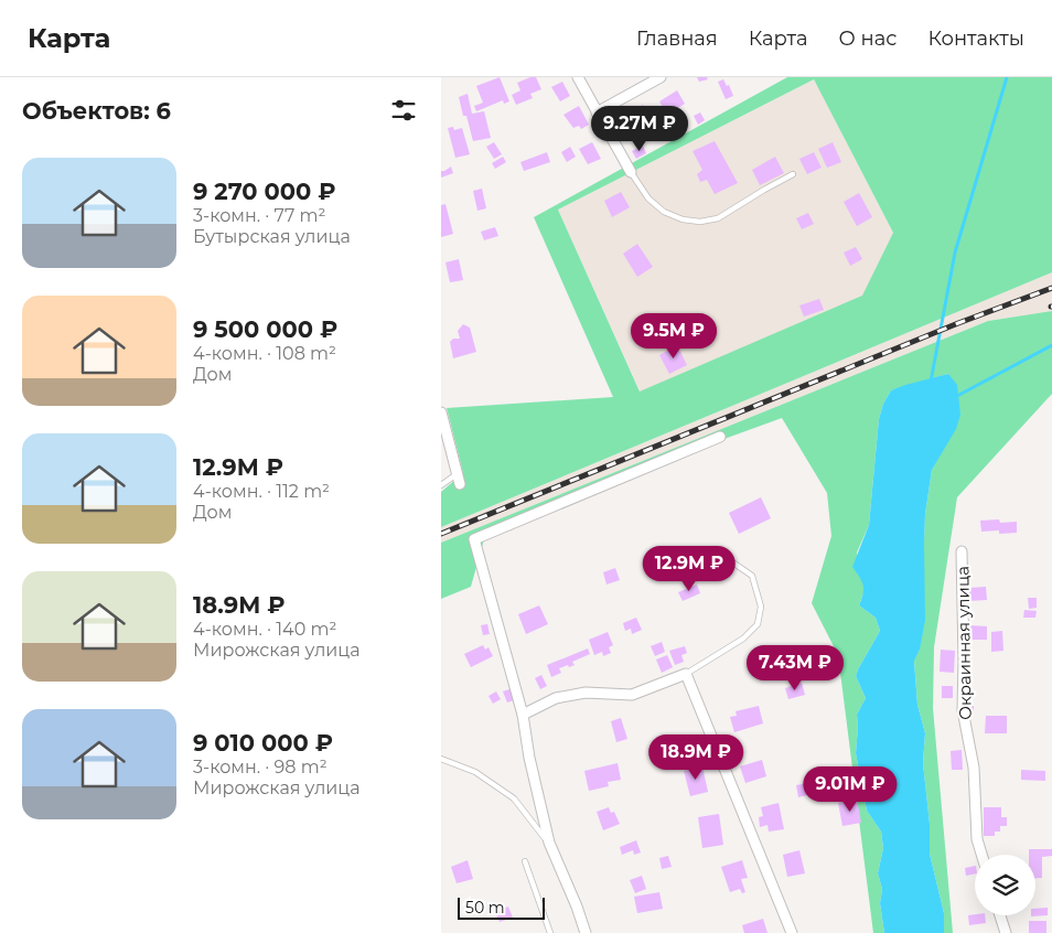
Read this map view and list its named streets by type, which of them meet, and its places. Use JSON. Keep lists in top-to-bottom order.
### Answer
{
  "streets": {
    "street": ["Окраинная улица"]
  },
  "scale_bar": "50 m",
  "page": {
    "header": "Карта",
    "nav": [
      "Главная",
      "Карта",
      "О нас",
      "Контакты"
    ],
    "heading": "Объектов: 6",
    "price": [
      "9.27M ₽",
      "9.5M ₽",
      "12.9M ₽",
      "7.43M ₽",
      "18.9M ₽",
      "9.01M ₽"
    ],
    "list": [
      {
        "name": "9 270 000 ₽",
        "note": "3-комн. · 77 m² · Бутырская улица"
      },
      {
        "name": "9 500 000 ₽",
        "note": "4-комн. · 108 m² · Дом"
      },
      {
        "name": "12.9M ₽",
        "note": "4-комн. · 112 m² · Дом"
      },
      {
        "name": "18.9M ₽",
        "note": "4-комн. · 140 m² · Мирожская улица"
      },
      {
        "name": "9 010 000 ₽",
        "note": "3-комн. · 98 m² · Мирожская улица"
      }
    ],
    "scale": "50 m"
  }
}
